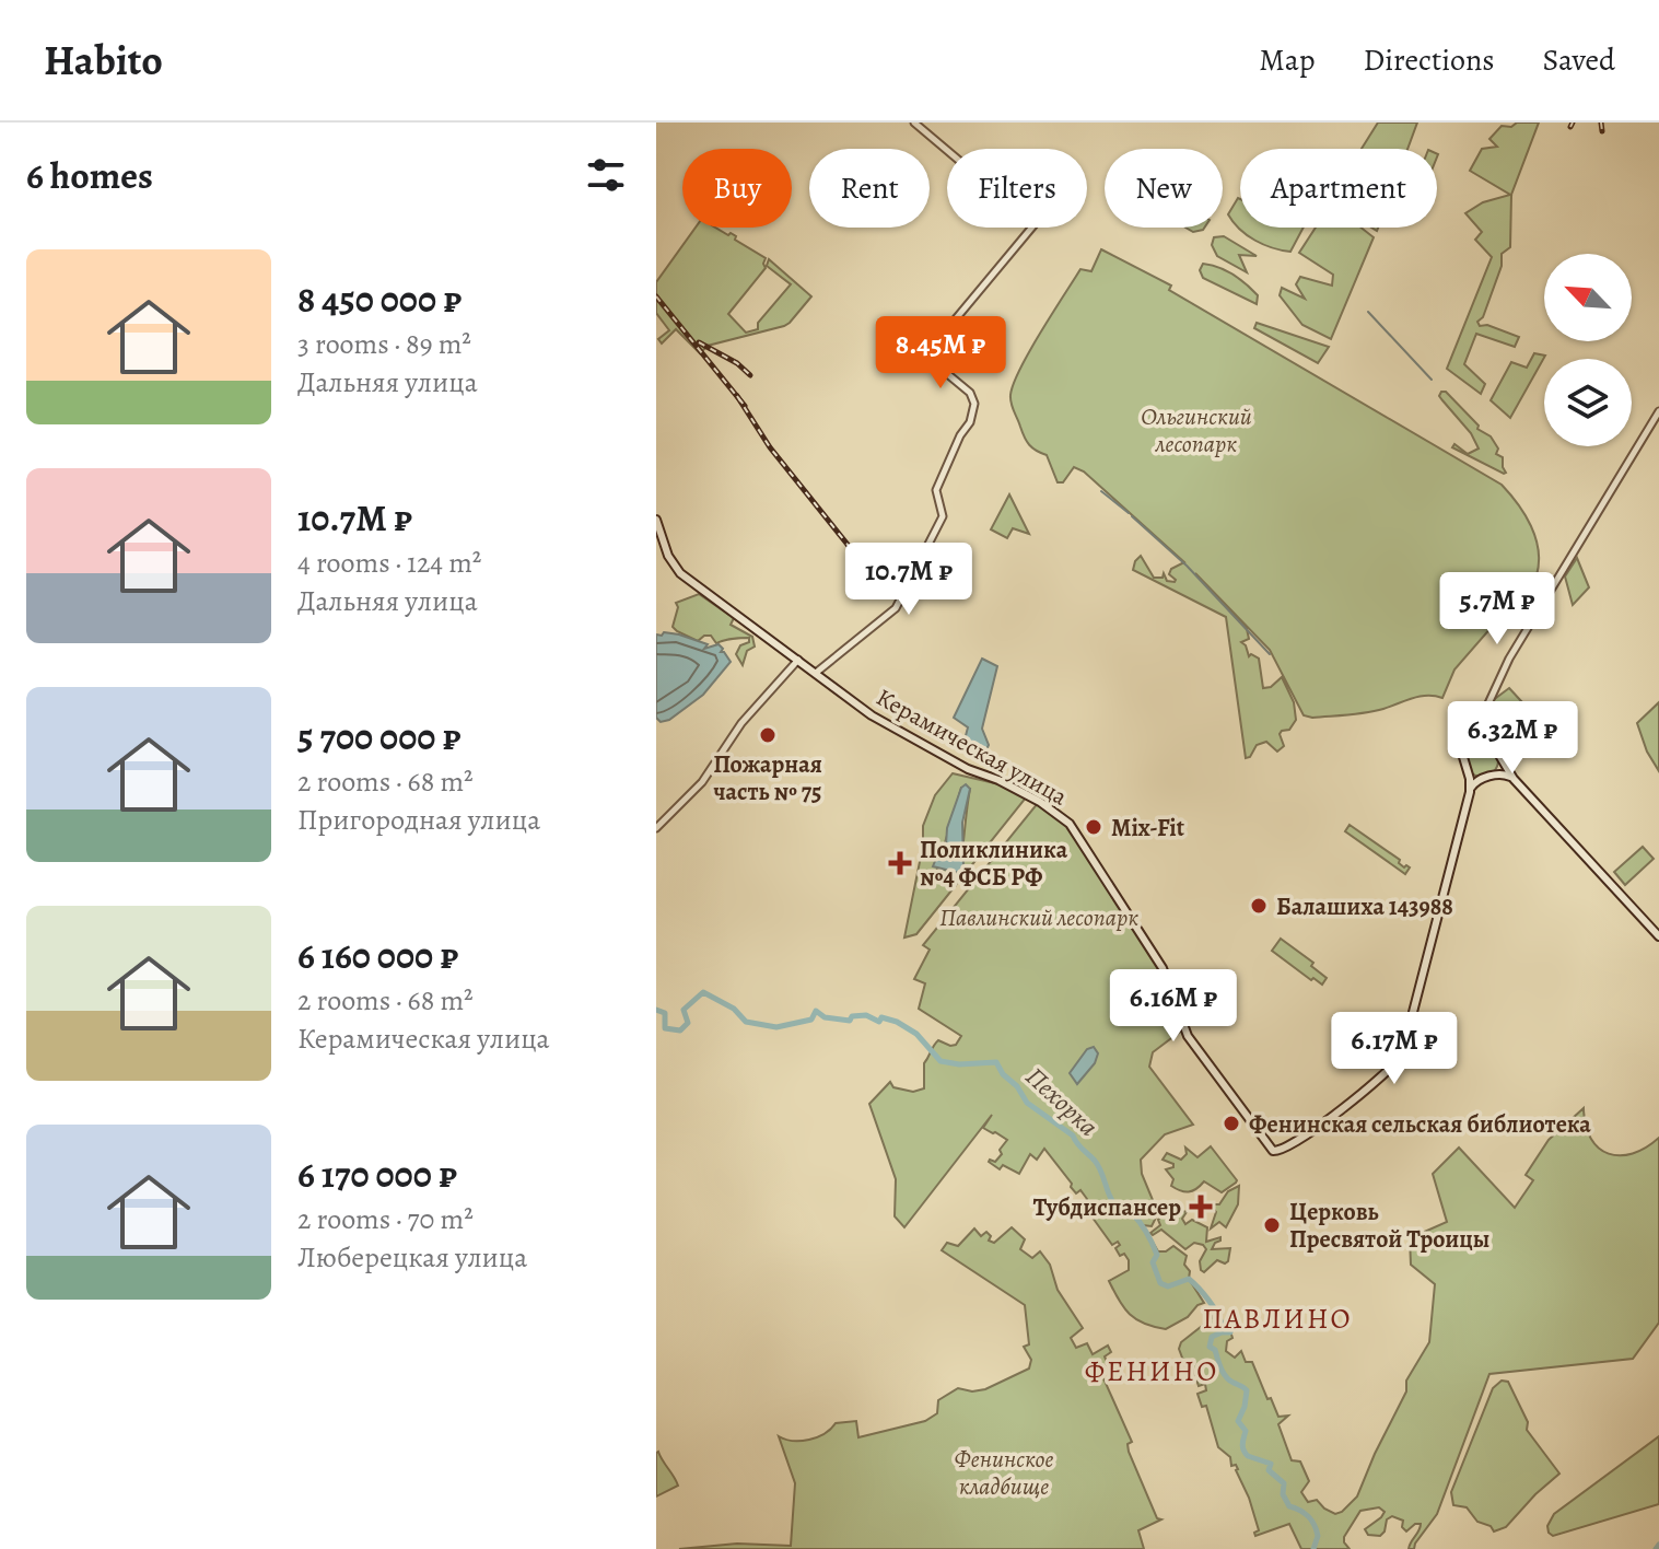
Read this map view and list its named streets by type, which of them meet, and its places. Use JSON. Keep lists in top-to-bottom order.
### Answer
{
  "streets": {
    "main road": ["Керамическая улица"]
  },
  "districts": ["ПАВЛИНО", "ФЕНИНО"],
  "water": ["Пехорка"],
  "parks": ["Ольгинский лесопарк", "Павлинский лесопарк", "Фенинское кладбище"],
  "places": {
    "other": [
      "Пожарная часть № 75",
      "Mix-Fit",
      "Балашиха 143988",
      "Фенинская сельская библиотека",
      "Церковь Пресвятой Троицы"
    ],
    "health": ["Поликлиника №4 ФСБ РФ", "Тубдиспансер"]
  },
  "north": "top left",
  "page": {
    "header": "Habito",
    "nav": ["Map", "Directions", "Saved"],
    "heading": "6 homes",
    "chip": [
      "Buy",
      "Rent",
      "Filters",
      "New",
      "Apartment"
    ],
    "list": [
      {
        "name": "8 450 000 ₽",
        "note": "3 rooms · 89 m² · Дальняя улица"
      },
      {
        "name": "10.7M ₽",
        "note": "4 rooms · 124 m² · Дальняя улица"
      },
      {
        "name": "5 700 000 ₽",
        "note": "2 rooms · 68 m² · Пригородная улица"
      },
      {
        "name": "6 160 000 ₽",
        "note": "2 rooms · 68 m² · Керамическая улица"
      },
      {
        "name": "6 170 000 ₽",
        "note": "2 rooms · 70 m² · Люберецкая улица"
      }
    ],
    "price": [
      "8.45M ₽",
      "10.7M ₽",
      "5.7M ₽",
      "6.32M ₽",
      "6.16M ₽",
      "6.17M ₽"
    ]
  }
}
